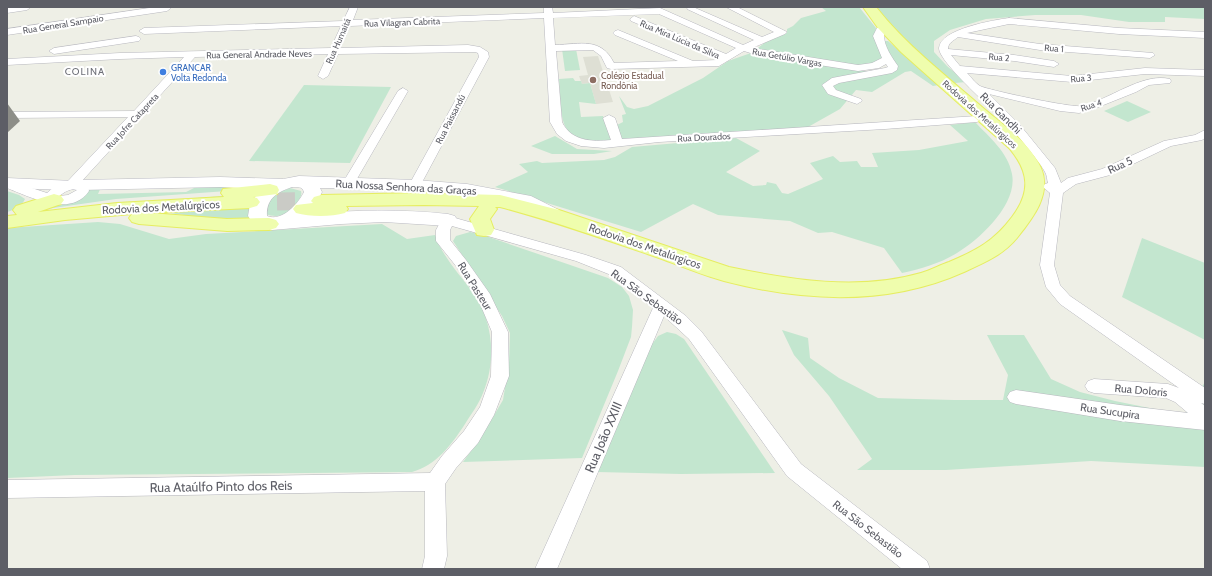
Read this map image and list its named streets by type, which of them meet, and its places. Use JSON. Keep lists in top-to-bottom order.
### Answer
{
  "streets": {
    "main road": ["Rodovia dos Metalúrgicos"],
    "street": [
      "Rua Vilagran Cabrita",
      "Rua General Sampaio",
      "Rua Mira Lúcia da Silva",
      "Rua Humaitá",
      "Rua 1",
      "Rua General Andrade Neves",
      "Rua Getúlio Vargas",
      "Rua 2",
      "Rua 3",
      "Rua 4",
      "Rua Gandhi",
      "Rua Paissandú",
      "Rua Jofre Catapreta",
      "Rua Dourados",
      "Rua 5",
      "Rua Nossa Senhora das Graças",
      "Rua Pasteur",
      "Rua São Sebastião",
      "Rua Doloris",
      "Rua Sucupira",
      "Rua João XXIII",
      "Rua Ataúlfo Pinto dos Reis"
    ]
  },
  "crossings": [
    ["Rua Vilagran Cabrita", "Rua General Sampaio"],
    ["Rua Vilagran Cabrita", "Rua Mira Lúcia da Silva"],
    ["Rua Vilagran Cabrita", "Rua Humaitá"],
    ["Rua Vilagran Cabrita", "Rua Getúlio Vargas"],
    ["Rua Vilagran Cabrita", "Rua Dourados"],
    ["Rua Mira Lúcia da Silva", "Rua Getúlio Vargas"],
    ["Rua Humaitá", "Rua General Andrade Neves"],
    ["Rua General Andrade Neves", "Rua Paissandú"],
    ["Rua General Andrade Neves", "Rua Jofre Catapreta"],
    ["Rua 2", "Rua Gandhi"],
    ["Rua 3", "Rua Gandhi"],
    ["Rua 4", "Rua Gandhi"],
    ["Rua Gandhi", "Rua 5"],
    ["Rodovia dos Metalúrgicos", "Rua Jofre Catapreta"],
    ["Rodovia dos Metalúrgicos", "Rua Dourados"],
    ["Rodovia dos Metalúrgicos", "Rua Nossa Senhora das Graças"],
    ["Rodovia dos Metalúrgicos", "Rua São Sebastião"],
    ["Rua Paissandú", "Rua Nossa Senhora das Graças"],
    ["Rua Pasteur", "Rua São Sebastião"],
    ["Rua Pasteur", "Rua Ataúlfo Pinto dos Reis"],
    ["Rua São Sebastião", "Rua João XXIII"]
  ],
  "districts": ["COLINA"],
  "places": ["GRANCAR Volta Redonda", "Colégio Estadual Rondônia"]
}
